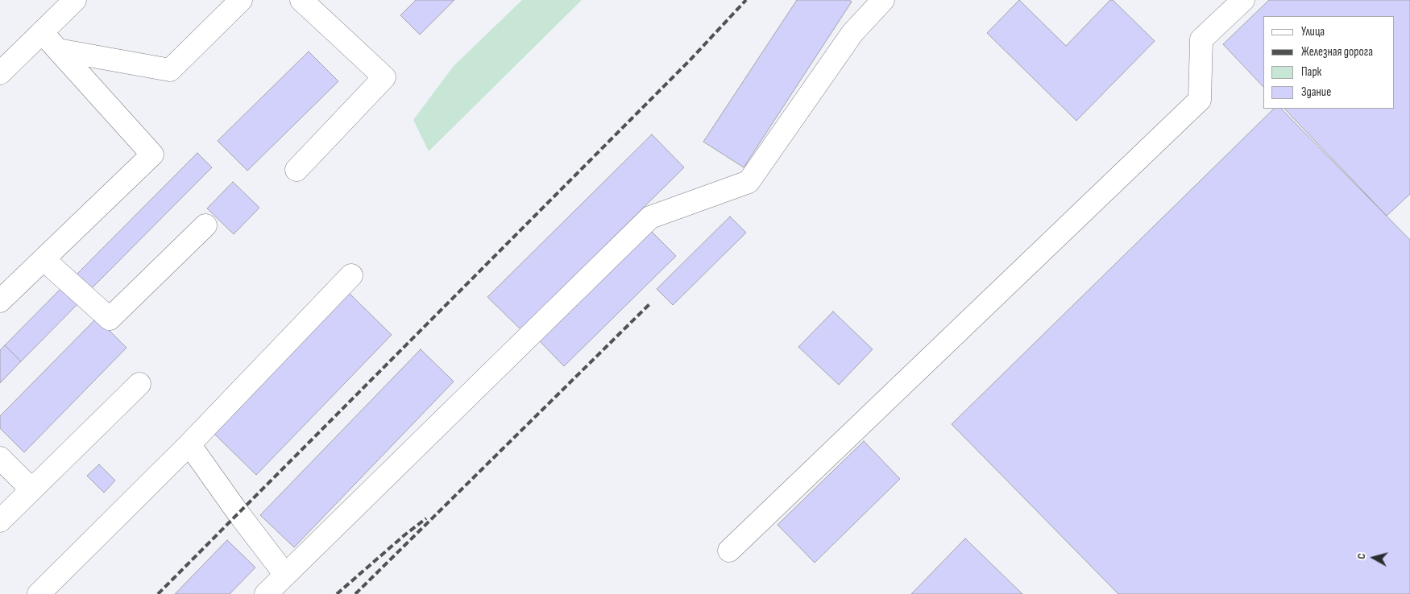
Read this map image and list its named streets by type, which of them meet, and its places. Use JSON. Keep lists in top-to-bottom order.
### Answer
{
  "legend": [
    "Улица",
    "Железная дорога",
    "Парк",
    "Здание"
  ],
  "north": "left"
}
